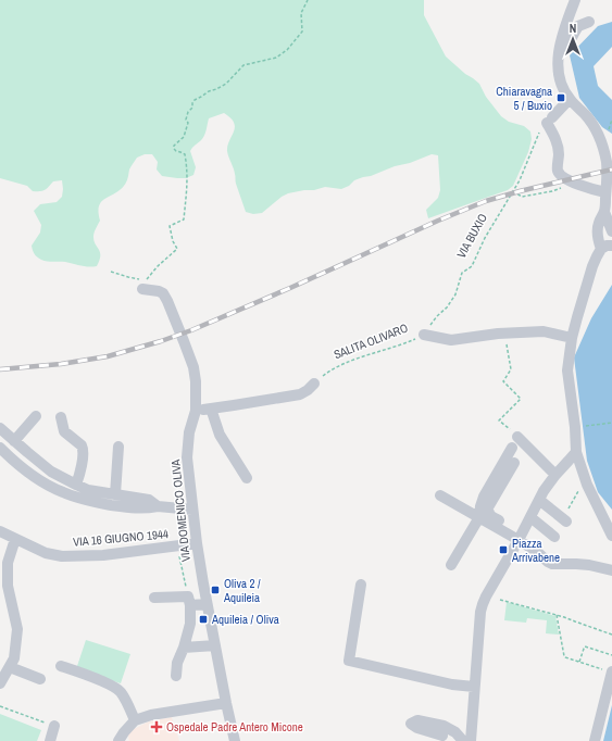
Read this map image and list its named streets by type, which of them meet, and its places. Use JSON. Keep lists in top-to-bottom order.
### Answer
{
  "streets": {
    "street": ["SALITA OLIVARO", "VIA DOMENICO OLIVA", "VIA 16 GIUGNO 1944"],
    "path": ["VIA BUXIO"]
  },
  "crossings": [
    ["VIA BUXIO", "SALITA OLIVARO"],
    ["VIA DOMENICO OLIVA", "VIA 16 GIUGNO 1944"]
  ],
  "places": {
    "transit": [
      "Chiaravagna 5 / Buxio",
      "Piazza Arrivabene",
      "Oliva 2 / Aquileia",
      "Aquileia / Oliva"
    ],
    "health": ["Ospedale Padre Antero Micone"]
  },
  "north": "top"
}
